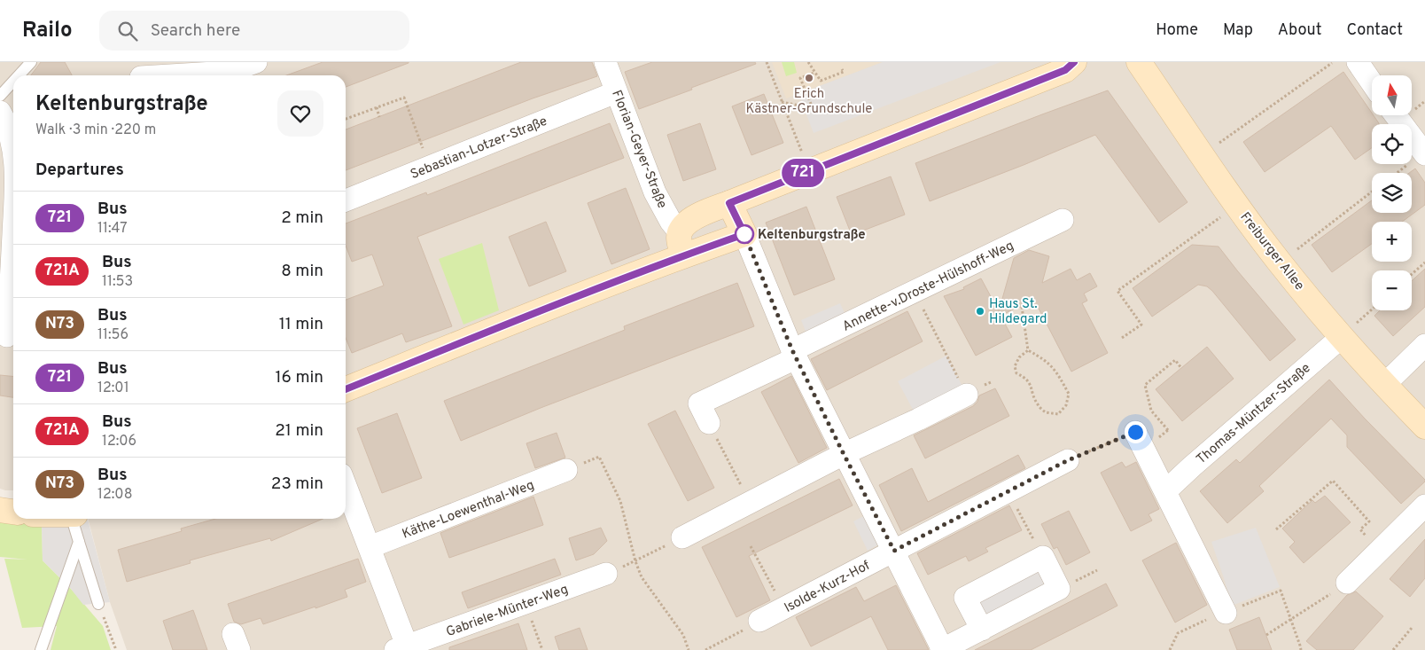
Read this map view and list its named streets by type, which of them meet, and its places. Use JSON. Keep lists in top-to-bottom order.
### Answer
{
  "streets": {
    "street": [
      "Sebastian-Lotzer-Straße",
      "Florian-Geyer-Straße",
      "Freiburger Allee",
      "Annette-v.Droste-Hülshoff-Weg",
      "Thomas-Müntzer-Straße",
      "Käthe-Loewenthal-Weg",
      "Isolde-Kurz-Hof",
      "Gabriele-Münter-Weg"
    ]
  },
  "crossings": [
    ["Sebastian-Lotzer-Straße", "Florian-Geyer-Straße"],
    ["Freiburger Allee", "Thomas-Müntzer-Straße"]
  ],
  "places": ["Erich Kästner-Grundschule", "Keltenburgstraße", "Haus St. Hildegard"],
  "lines": ["bus line 721"],
  "north": "top",
  "page": {
    "header": "Railo",
    "search": "Search here",
    "nav": [
      "Home",
      "Map",
      "About",
      "Contact"
    ],
    "on_map": "721",
    "map_buttons": ["+", "−"],
    "heading": [
      ["Keltenburgstraße", "Walk · 3 min · 220 m"],
      "Departures"
    ],
    "list": [
      {
        "mark": "721",
        "name": "Bus",
        "note": "11:47",
        "value": "2 min"
      },
      {
        "mark": "721A",
        "name": "Bus",
        "note": "11:53",
        "value": "8 min"
      },
      {
        "mark": "N73",
        "name": "Bus",
        "note": "11:56",
        "value": "11 min"
      },
      {
        "mark": "721",
        "name": "Bus",
        "note": "12:01",
        "value": "16 min"
      },
      {
        "mark": "721A",
        "name": "Bus",
        "note": "12:06",
        "value": "21 min"
      },
      {
        "mark": "N73",
        "name": "Bus",
        "note": "12:08",
        "value": "23 min"
      }
    ]
  }
}
